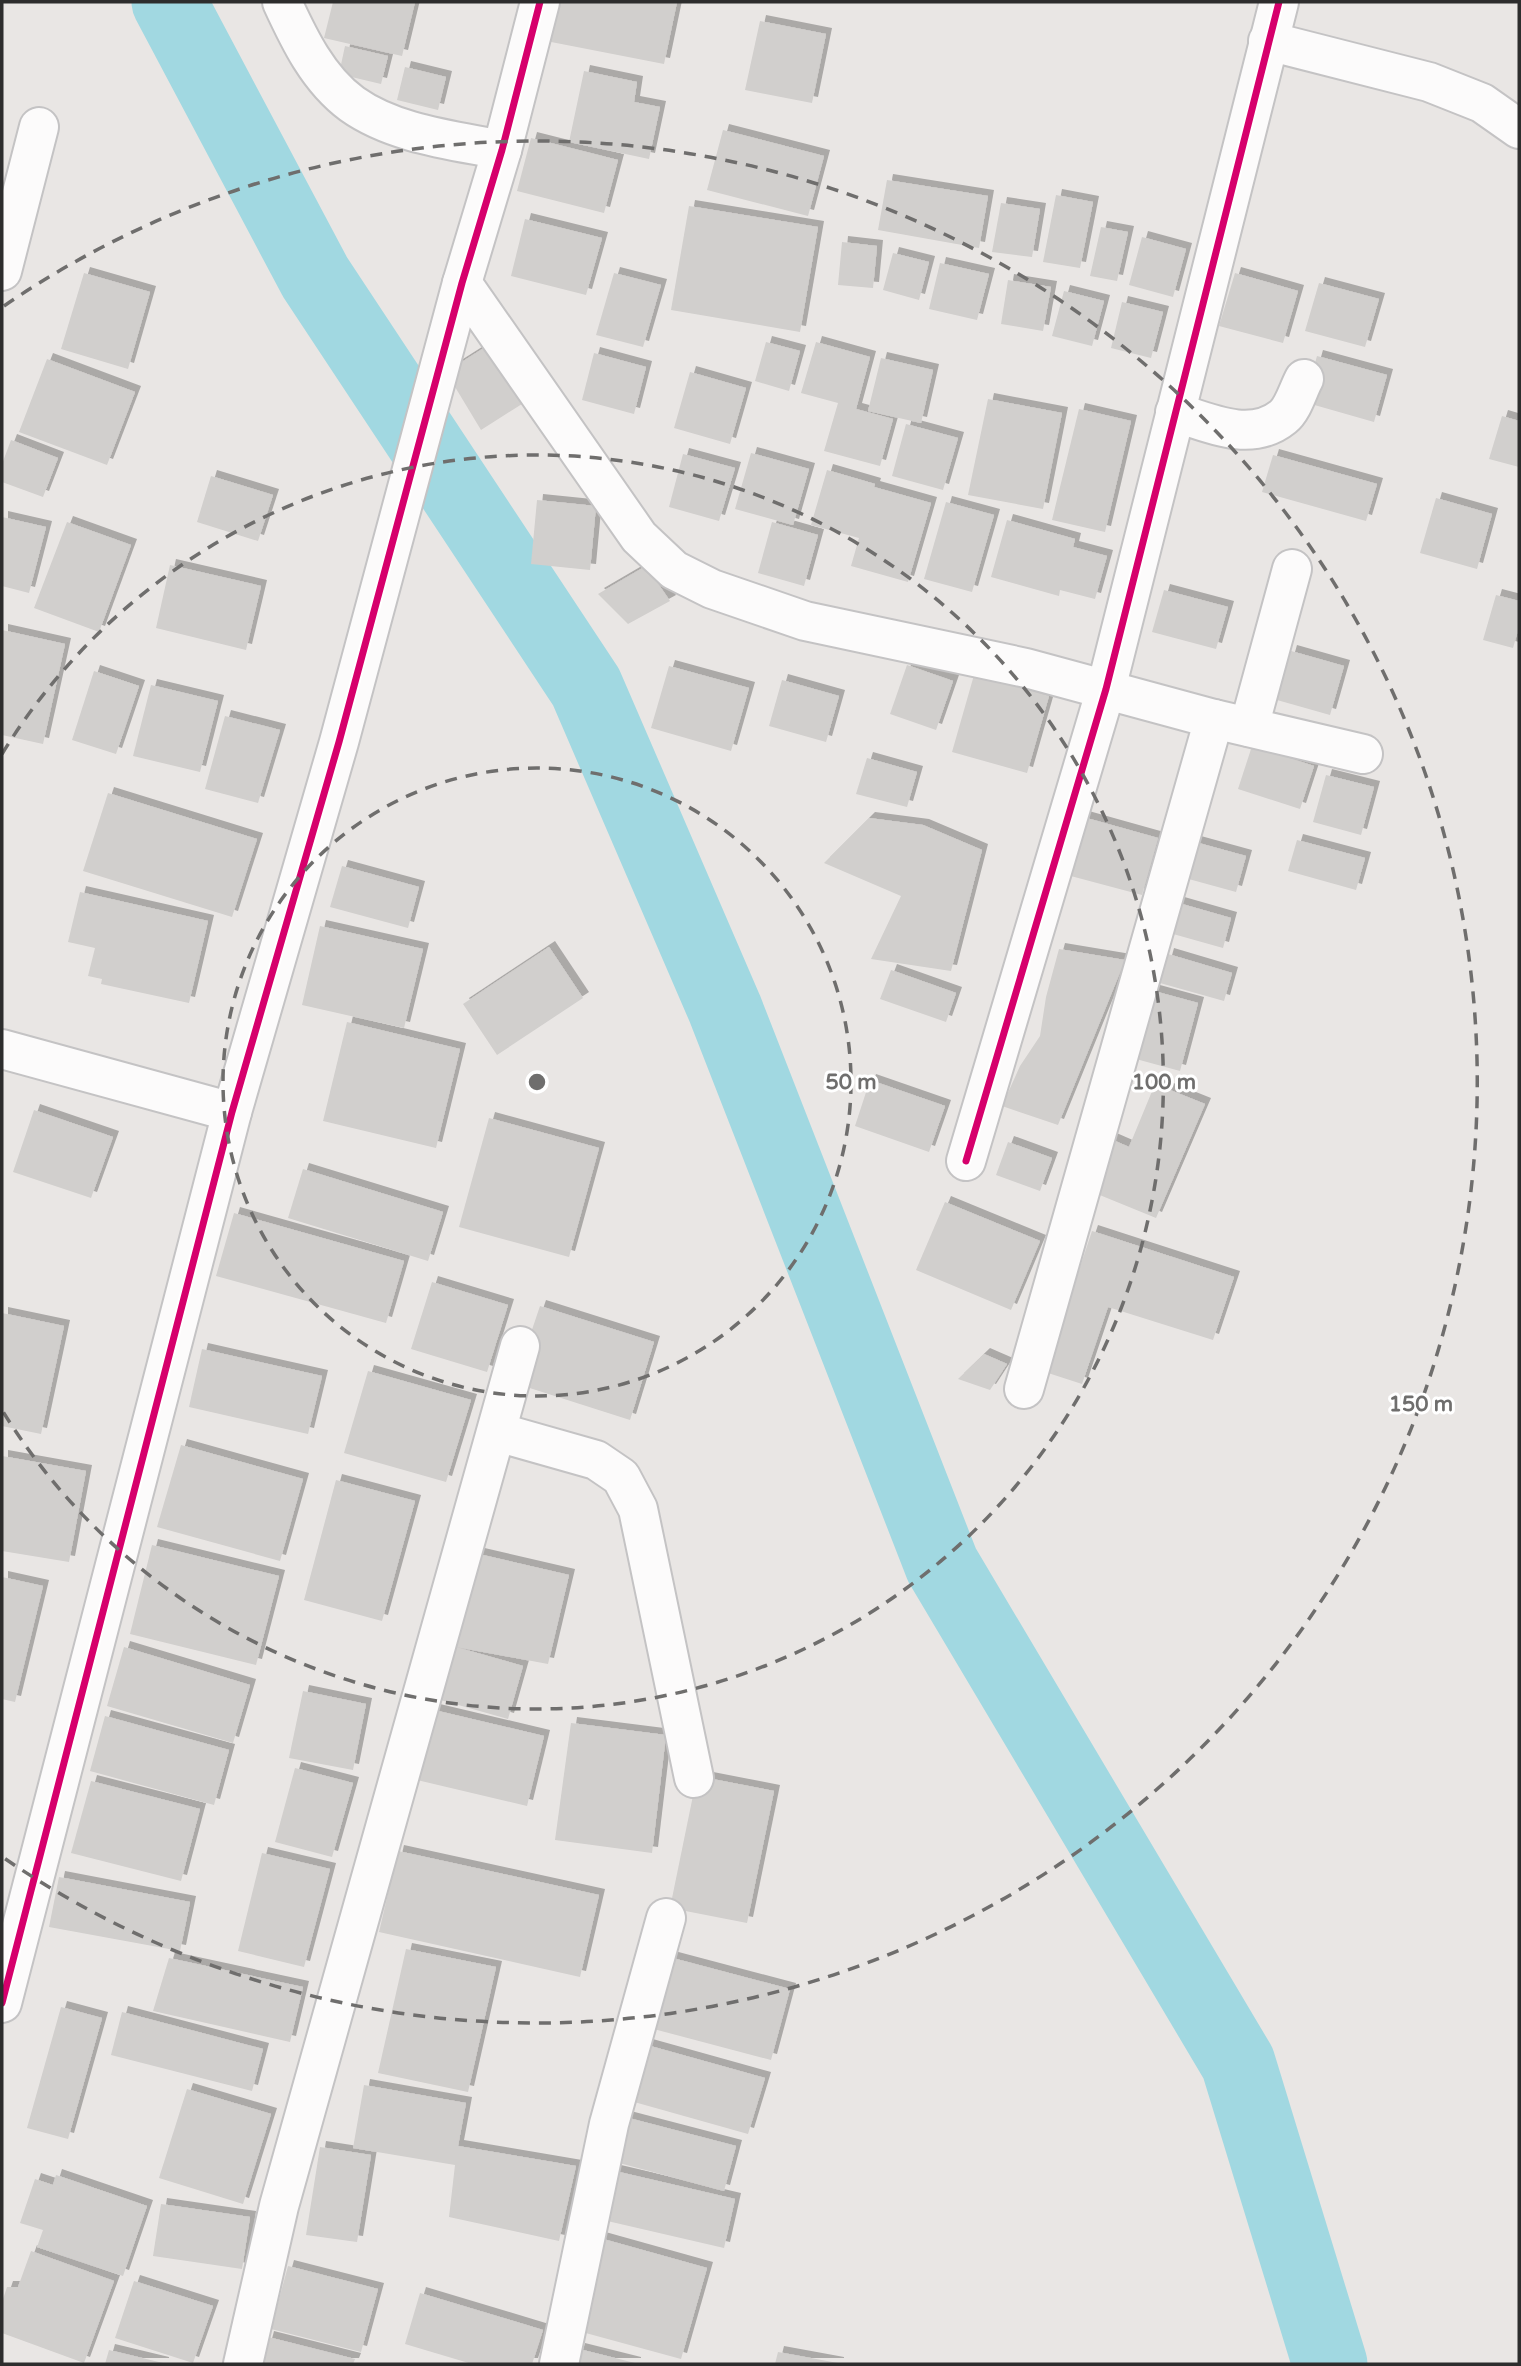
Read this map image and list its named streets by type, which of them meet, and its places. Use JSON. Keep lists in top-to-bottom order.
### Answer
{
  "rings": ["50 m", "100 m", "150 m"]
}
